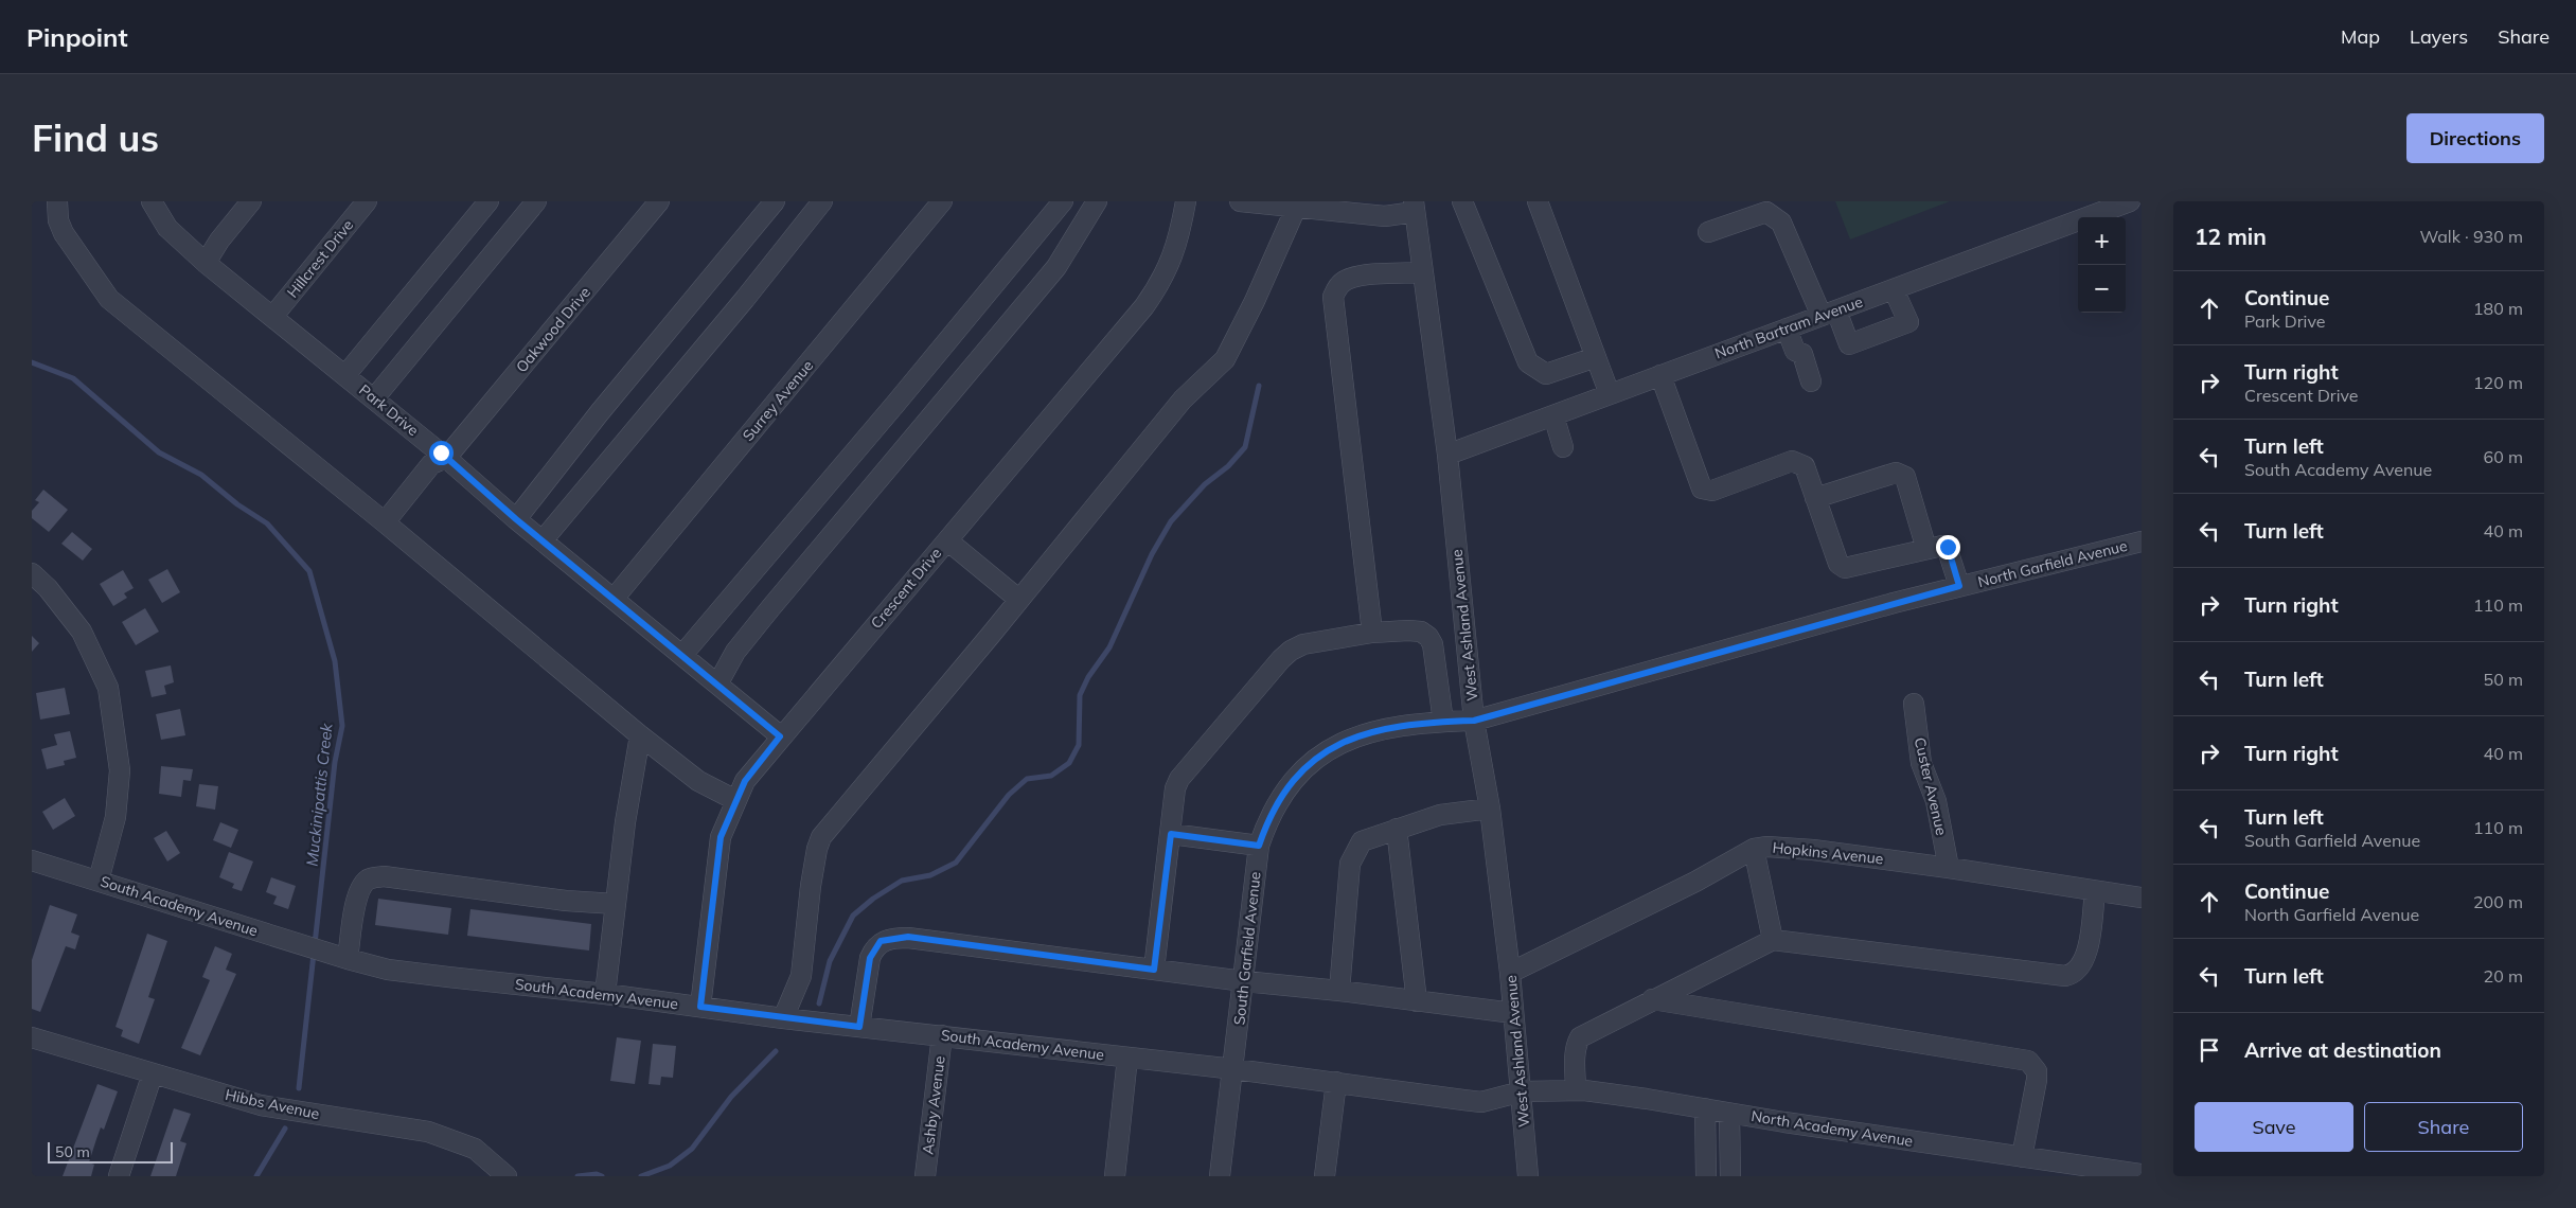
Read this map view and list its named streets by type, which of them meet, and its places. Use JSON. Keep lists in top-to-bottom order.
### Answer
{
  "streets": {
    "street": [
      "Hillcrest Drive",
      "North Bartram Avenue",
      "Oakwood Drive",
      "Surrey Avenue",
      "Park Drive",
      "North Garfield Avenue",
      "Crescent Drive",
      "West Ashland Avenue",
      "Custer Avenue",
      "Hopkins Avenue",
      "South Academy Avenue",
      "South Garfield Avenue",
      "Hibbs Avenue",
      "Ashby Avenue",
      "North Academy Avenue"
    ]
  },
  "crossings": [
    ["Hillcrest Drive", "Park Drive"],
    ["North Bartram Avenue", "West Ashland Avenue"],
    ["Oakwood Drive", "Park Drive"],
    ["Surrey Avenue", "Park Drive"],
    ["Park Drive", "Crescent Drive"],
    ["North Garfield Avenue", "West Ashland Avenue"],
    ["North Garfield Avenue", "South Garfield Avenue"],
    ["Crescent Drive", "South Academy Avenue"],
    ["West Ashland Avenue", "Hopkins Avenue"],
    ["West Ashland Avenue", "South Academy Avenue"],
    ["West Ashland Avenue", "South Garfield Avenue"],
    ["West Ashland Avenue", "North Academy Avenue"],
    ["Custer Avenue", "Hopkins Avenue"],
    ["South Academy Avenue", "South Garfield Avenue"],
    ["South Academy Avenue", "Ashby Avenue"],
    ["South Academy Avenue", "North Academy Avenue"]
  ],
  "water": ["Muckinipattis Creek"],
  "scale_bar": "50 m",
  "page": {
    "header": "Pinpoint",
    "nav": ["Map", "Layers", "Share"],
    "buttons": [
      "Directions",
      ["Save", "Share"]
    ],
    "title": "Find us",
    "heading": ["12 min", "Walk · 930 m"],
    "map_buttons": ["+", "−"],
    "list": [
      ["Continue", "Park Drive", "180 m"],
      ["Turn right", "Crescent Drive", "120 m"],
      ["Turn left", "South Academy Avenue", "60 m"],
      ["Turn left", "40 m"],
      ["Turn right", "110 m"],
      ["Turn left", "50 m"],
      ["Turn right", "40 m"],
      ["Turn left", "South Garfield Avenue", "110 m"],
      ["Continue", "North Garfield Avenue", "200 m"],
      ["Turn left", "20 m"],
      "Arrive at destination"
    ],
    "scale": "50 m"
  }
}
